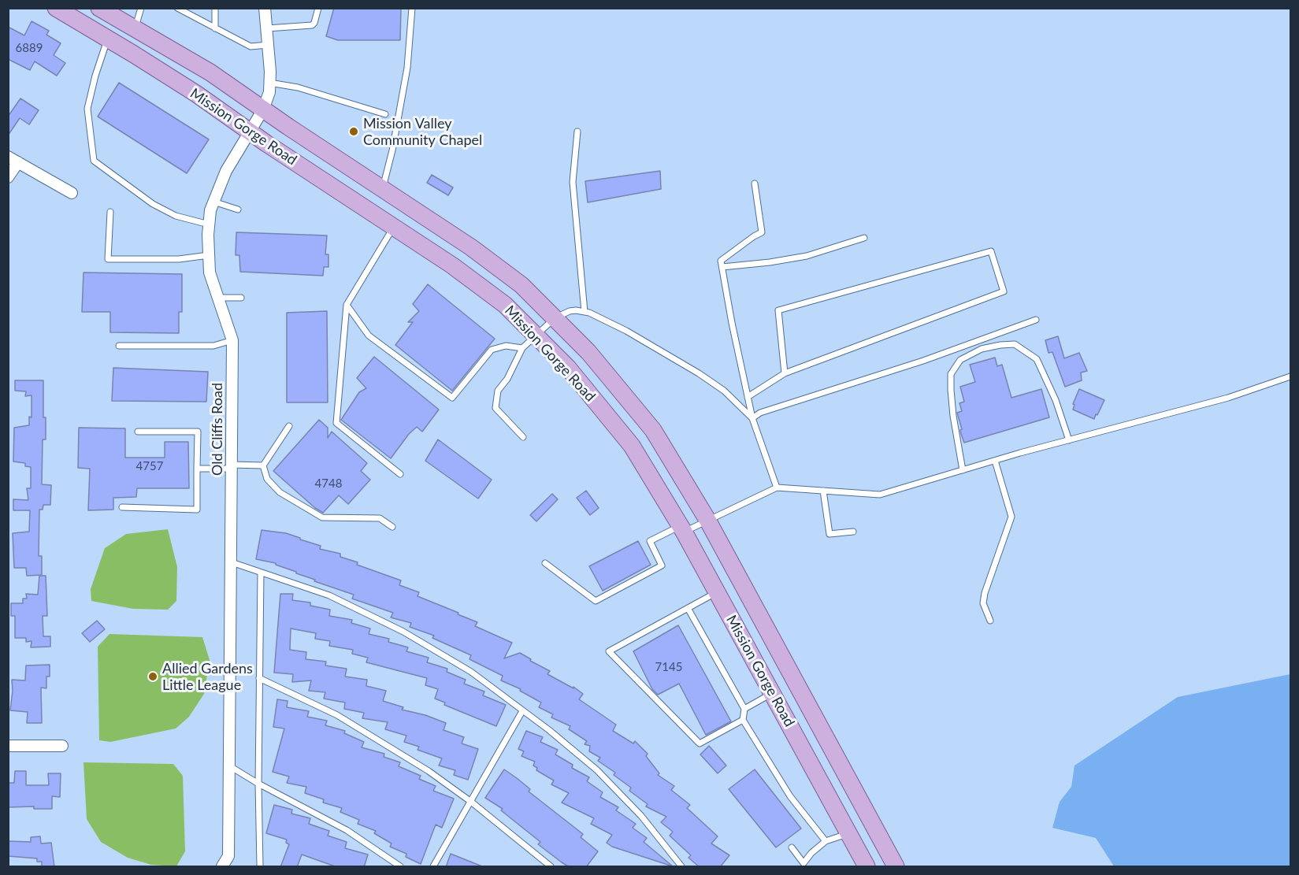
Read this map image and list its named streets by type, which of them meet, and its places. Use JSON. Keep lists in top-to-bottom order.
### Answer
{
  "streets": {
    "main road": ["Mission Gorge Road"],
    "street": ["Old Cliffs Road"]
  },
  "crossings": [
    ["Mission Gorge Road", "Old Cliffs Road"]
  ],
  "places": ["Mission Valley Community Chapel", "Allied Gardens Little League"],
  "house_numbers": [
    "6889",
    "4757",
    "4748",
    "7145"
  ]
}
